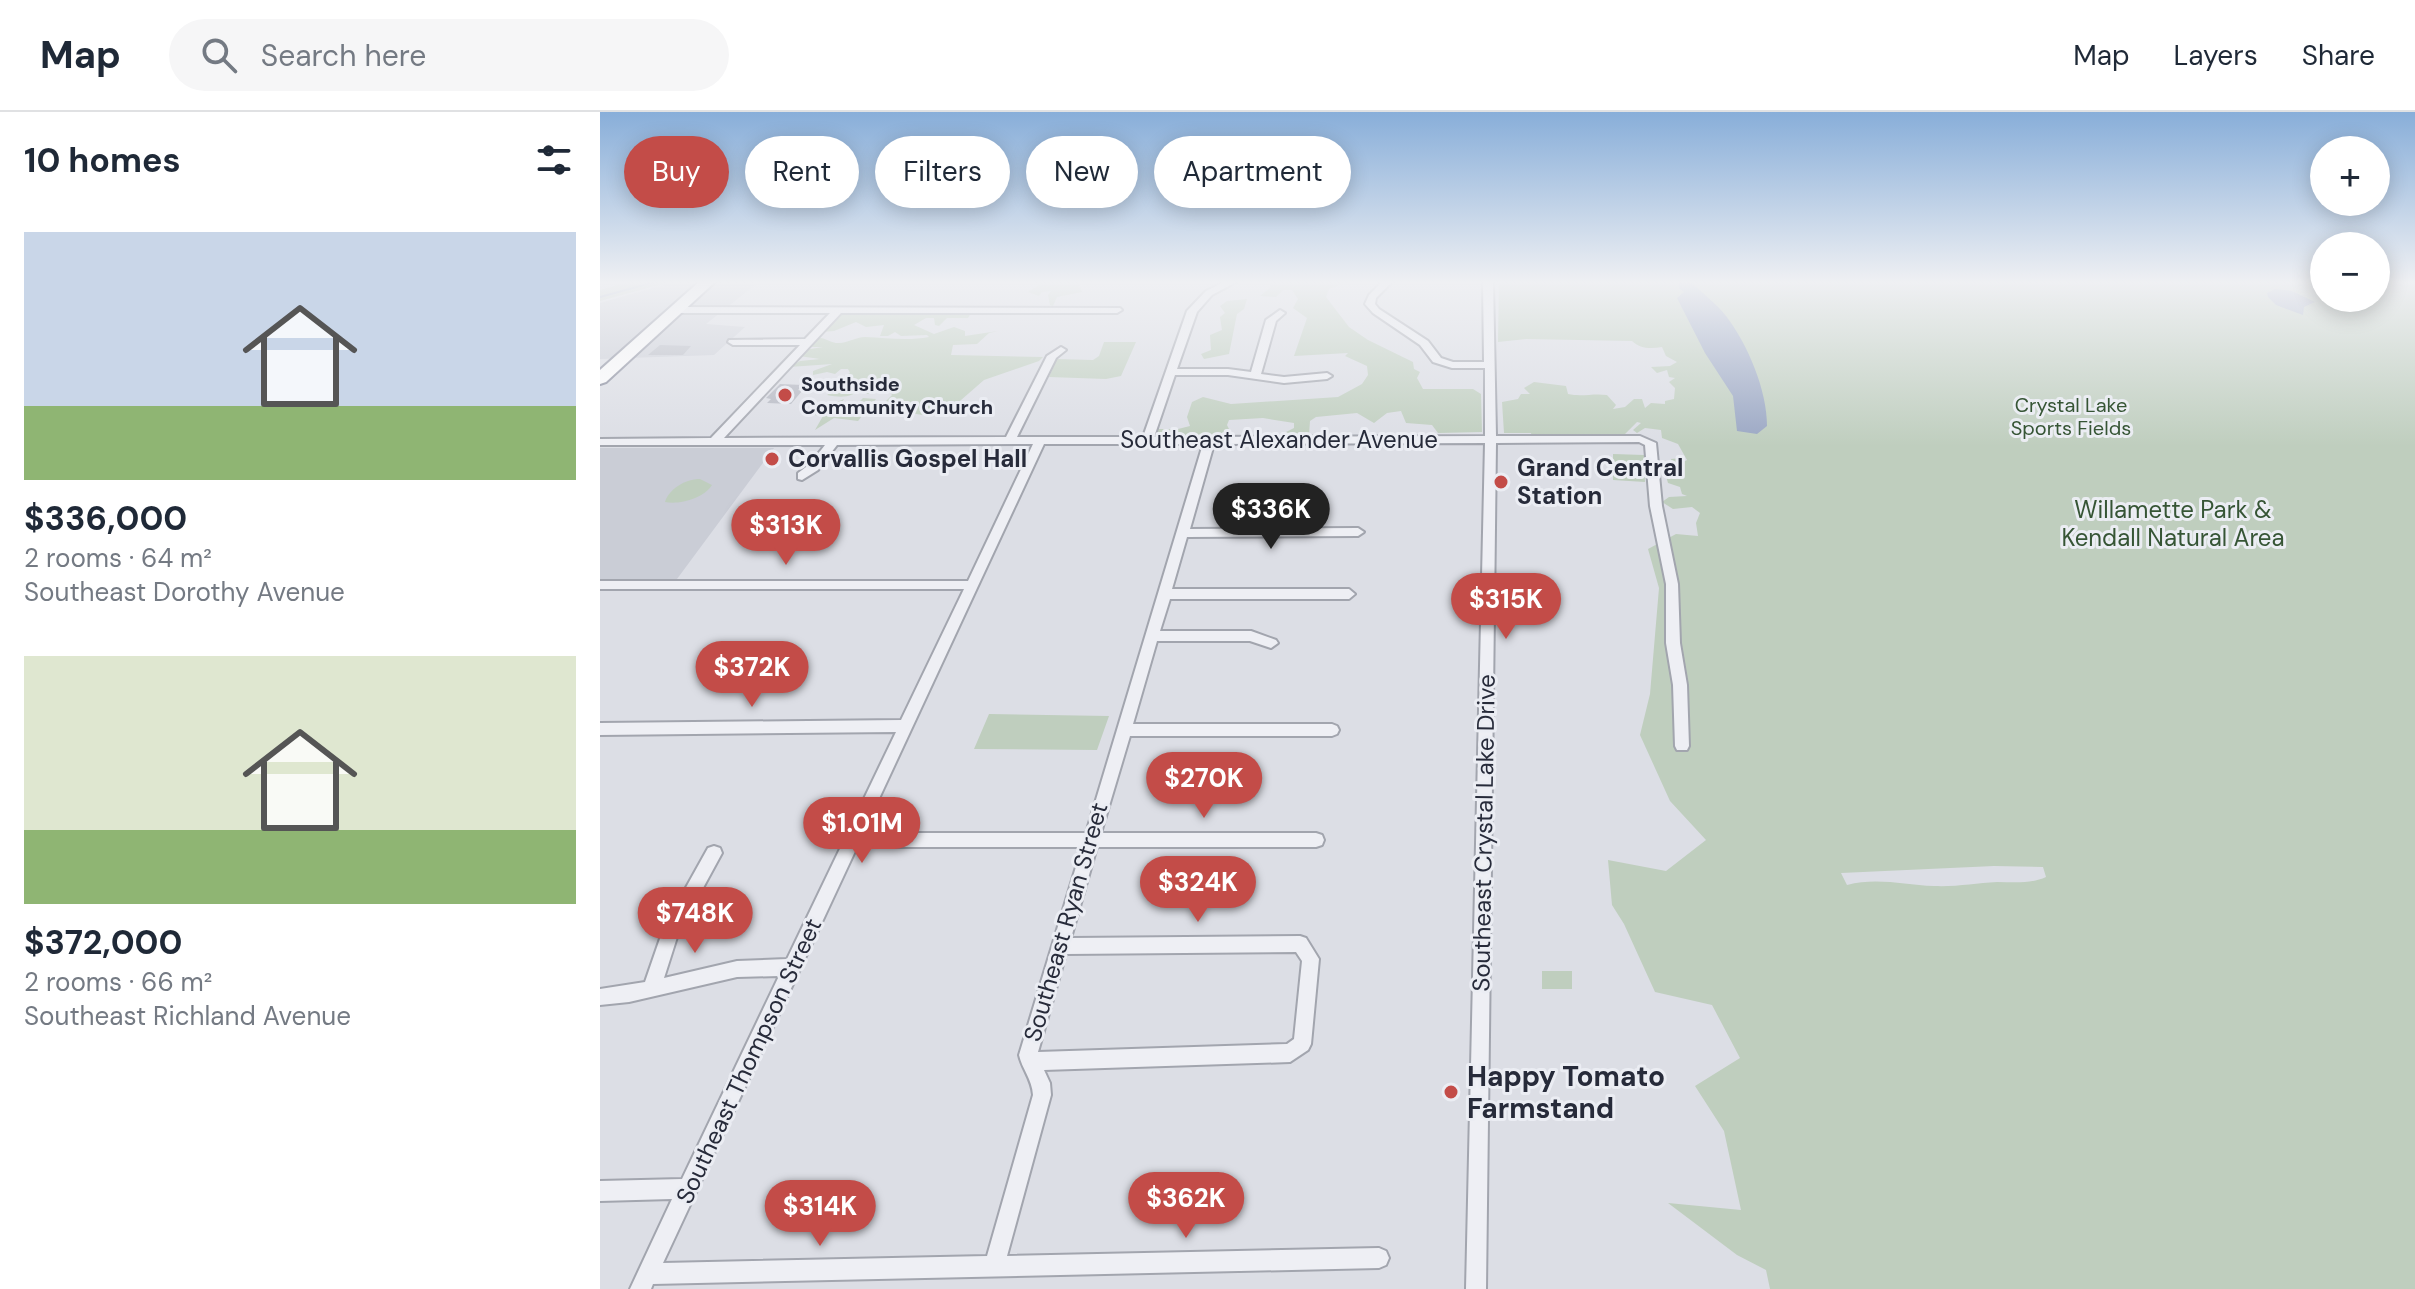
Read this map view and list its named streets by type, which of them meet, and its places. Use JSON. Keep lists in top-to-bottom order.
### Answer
{
  "streets": {
    "street": [
      "Southeast Alexander Avenue",
      "Southeast Crystal Lake Drive",
      "Southeast Ryan Street",
      "Southeast Thompson Street"
    ]
  },
  "crossings": [
    ["Southeast Alexander Avenue", "Southeast Crystal Lake Drive"],
    ["Southeast Alexander Avenue", "Southeast Ryan Street"],
    ["Southeast Alexander Avenue", "Southeast Thompson Street"]
  ],
  "parks": ["Crystal Lake Sports Fields", "Willamette Park & Kendall Natural Area"],
  "places": [
    "Southside Community Church",
    "Corvallis Gospel Hall",
    "Grand Central Station",
    "Happy Tomato Farmstand"
  ],
  "page": {
    "header": "Map",
    "search": "Search here",
    "nav": ["Map", "Layers", "Share"],
    "heading": "10 homes",
    "map_buttons": ["+", "−"],
    "chip": [
      "Buy",
      "Rent",
      "Filters",
      "New",
      "Apartment"
    ],
    "list": [
      {
        "name": "$336,000",
        "note": "2 rooms · 64 m² · Southeast Dorothy Avenue"
      },
      {
        "name": "$372,000",
        "note": "2 rooms · 66 m² · Southeast Richland Avenue"
      }
    ],
    "price": [
      "$336K",
      "$313K",
      "$315K",
      "$372K",
      "$270K",
      "$1.01M",
      "$324K",
      "$748K",
      "$362K",
      "$314K"
    ]
  }
}
